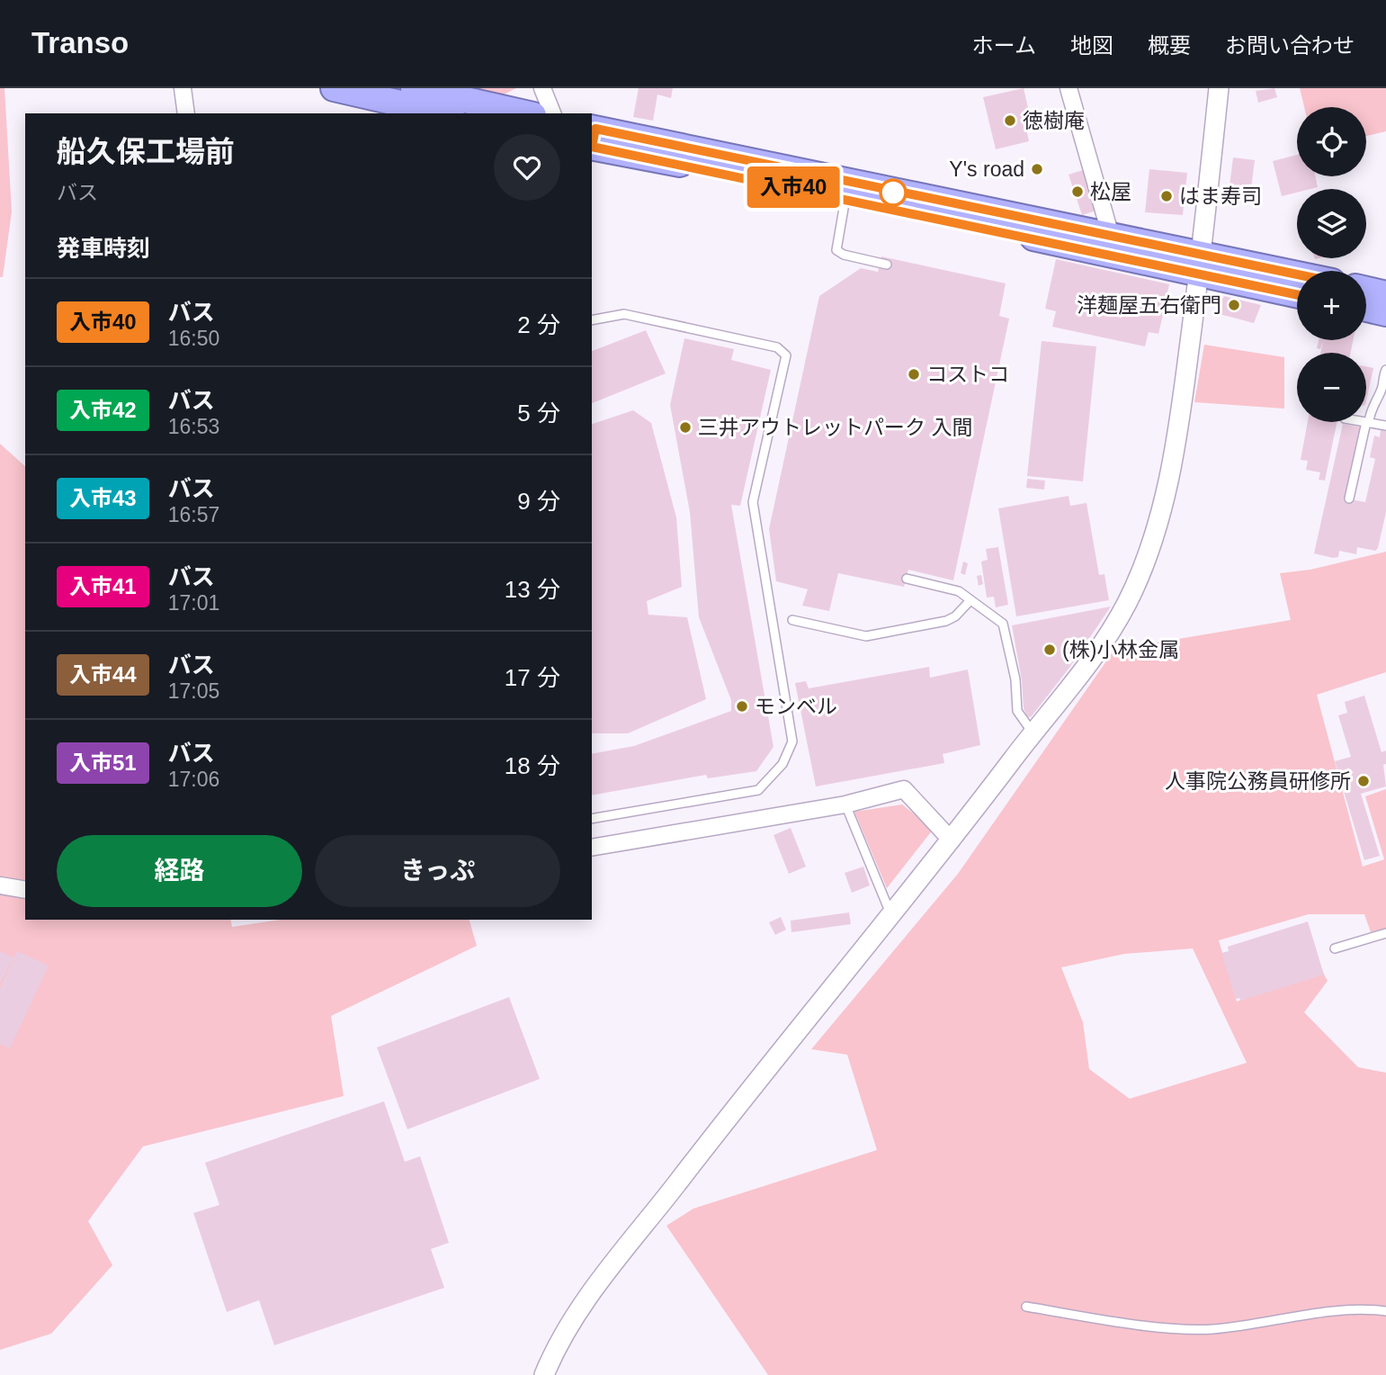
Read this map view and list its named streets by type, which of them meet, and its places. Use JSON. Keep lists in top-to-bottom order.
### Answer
{
  "places": [
    "徳樹庵",
    "Y's road",
    "松屋",
    "はま寿司",
    "洋麺屋五右衛門",
    "コストコ",
    "三井アウトレットパーク 入間",
    "(株)小林金属",
    "モンベル",
    "人事院公務員研修所"
  ],
  "lines": ["bus line 入市40"],
  "page": {
    "header": "Transo",
    "nav": [
      "ホーム",
      "地図",
      "概要",
      "お問い合わせ"
    ],
    "on_map": "入市40",
    "map_buttons": ["+", "−"],
    "heading": [
      ["船久保工場前", "バス"],
      "発車時刻"
    ],
    "list": [
      {
        "mark": "入市40",
        "name": "バス",
        "note": "16:50",
        "value": "2 分"
      },
      {
        "mark": "入市42",
        "name": "バス",
        "note": "16:53",
        "value": "5 分"
      },
      {
        "mark": "入市43",
        "name": "バス",
        "note": "16:57",
        "value": "9 分"
      },
      {
        "mark": "入市41",
        "name": "バス",
        "note": "17:01",
        "value": "13 分"
      },
      {
        "mark": "入市44",
        "name": "バス",
        "note": "17:05",
        "value": "17 分"
      },
      {
        "mark": "入市51",
        "name": "バス",
        "note": "17:06",
        "value": "18 分"
      }
    ],
    "buttons": ["経路", "きっぷ"]
  }
}
